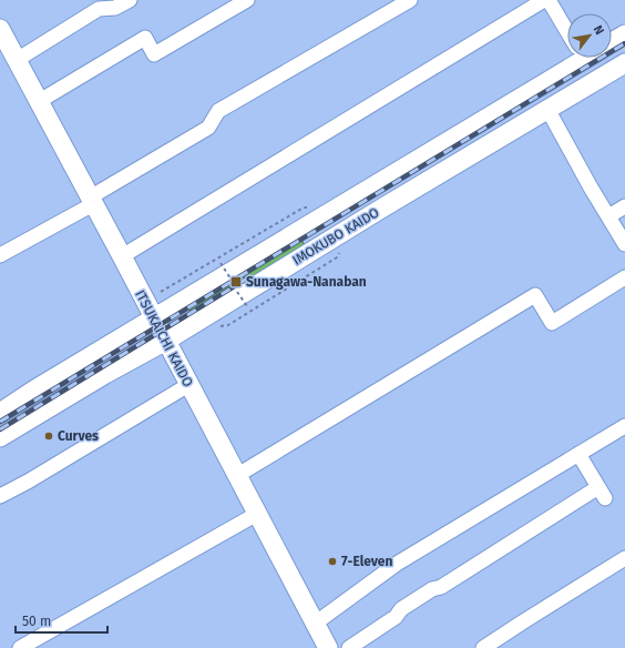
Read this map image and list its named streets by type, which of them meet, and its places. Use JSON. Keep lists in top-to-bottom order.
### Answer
{
  "streets": {
    "main road": ["IMOKUBO KAIDO", "ITSUKAICHI KAIDO"]
  },
  "crossings": [
    ["IMOKUBO KAIDO", "ITSUKAICHI KAIDO"]
  ],
  "places": {
    "transit": ["Sunagawa-Nanaban"],
    "other": ["Curves", "7-Eleven"]
  },
  "scale_bar": "50 m",
  "north": "top right"
}
